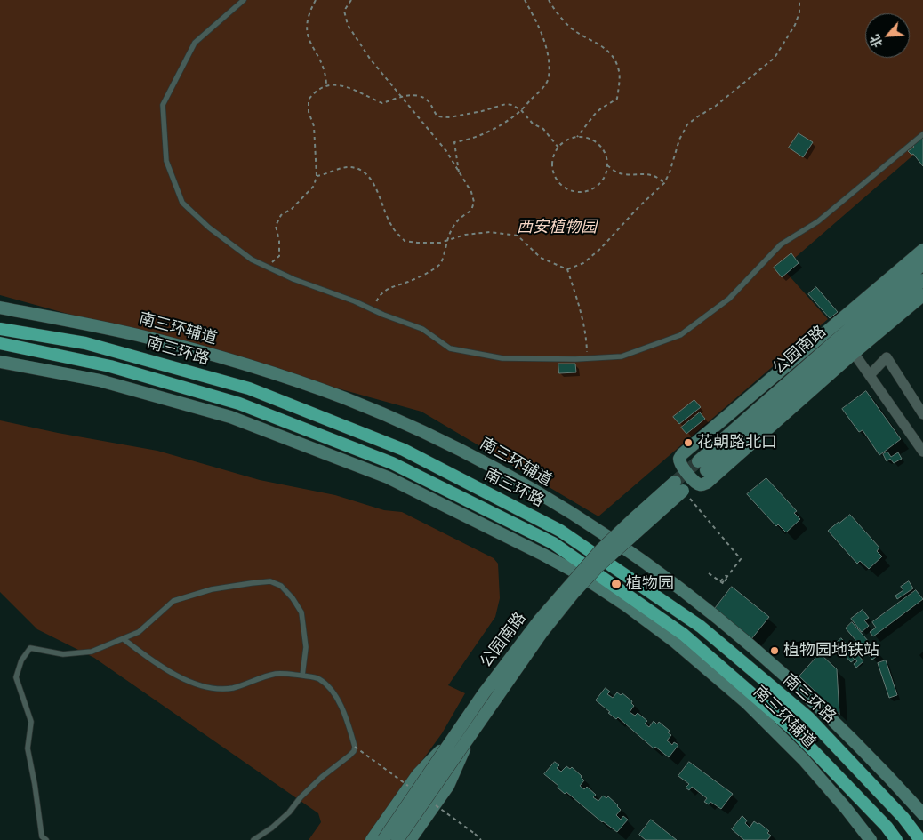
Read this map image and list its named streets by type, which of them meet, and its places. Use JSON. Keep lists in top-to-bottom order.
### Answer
{
  "streets": {
    "highway": ["南三环路"],
    "main road": ["南三环辅道", "公园南路"]
  },
  "parks": ["西安植物园"],
  "places": ["花朝路北口", "植物园", "植物园地铁站"],
  "north": "bottom left"
}
